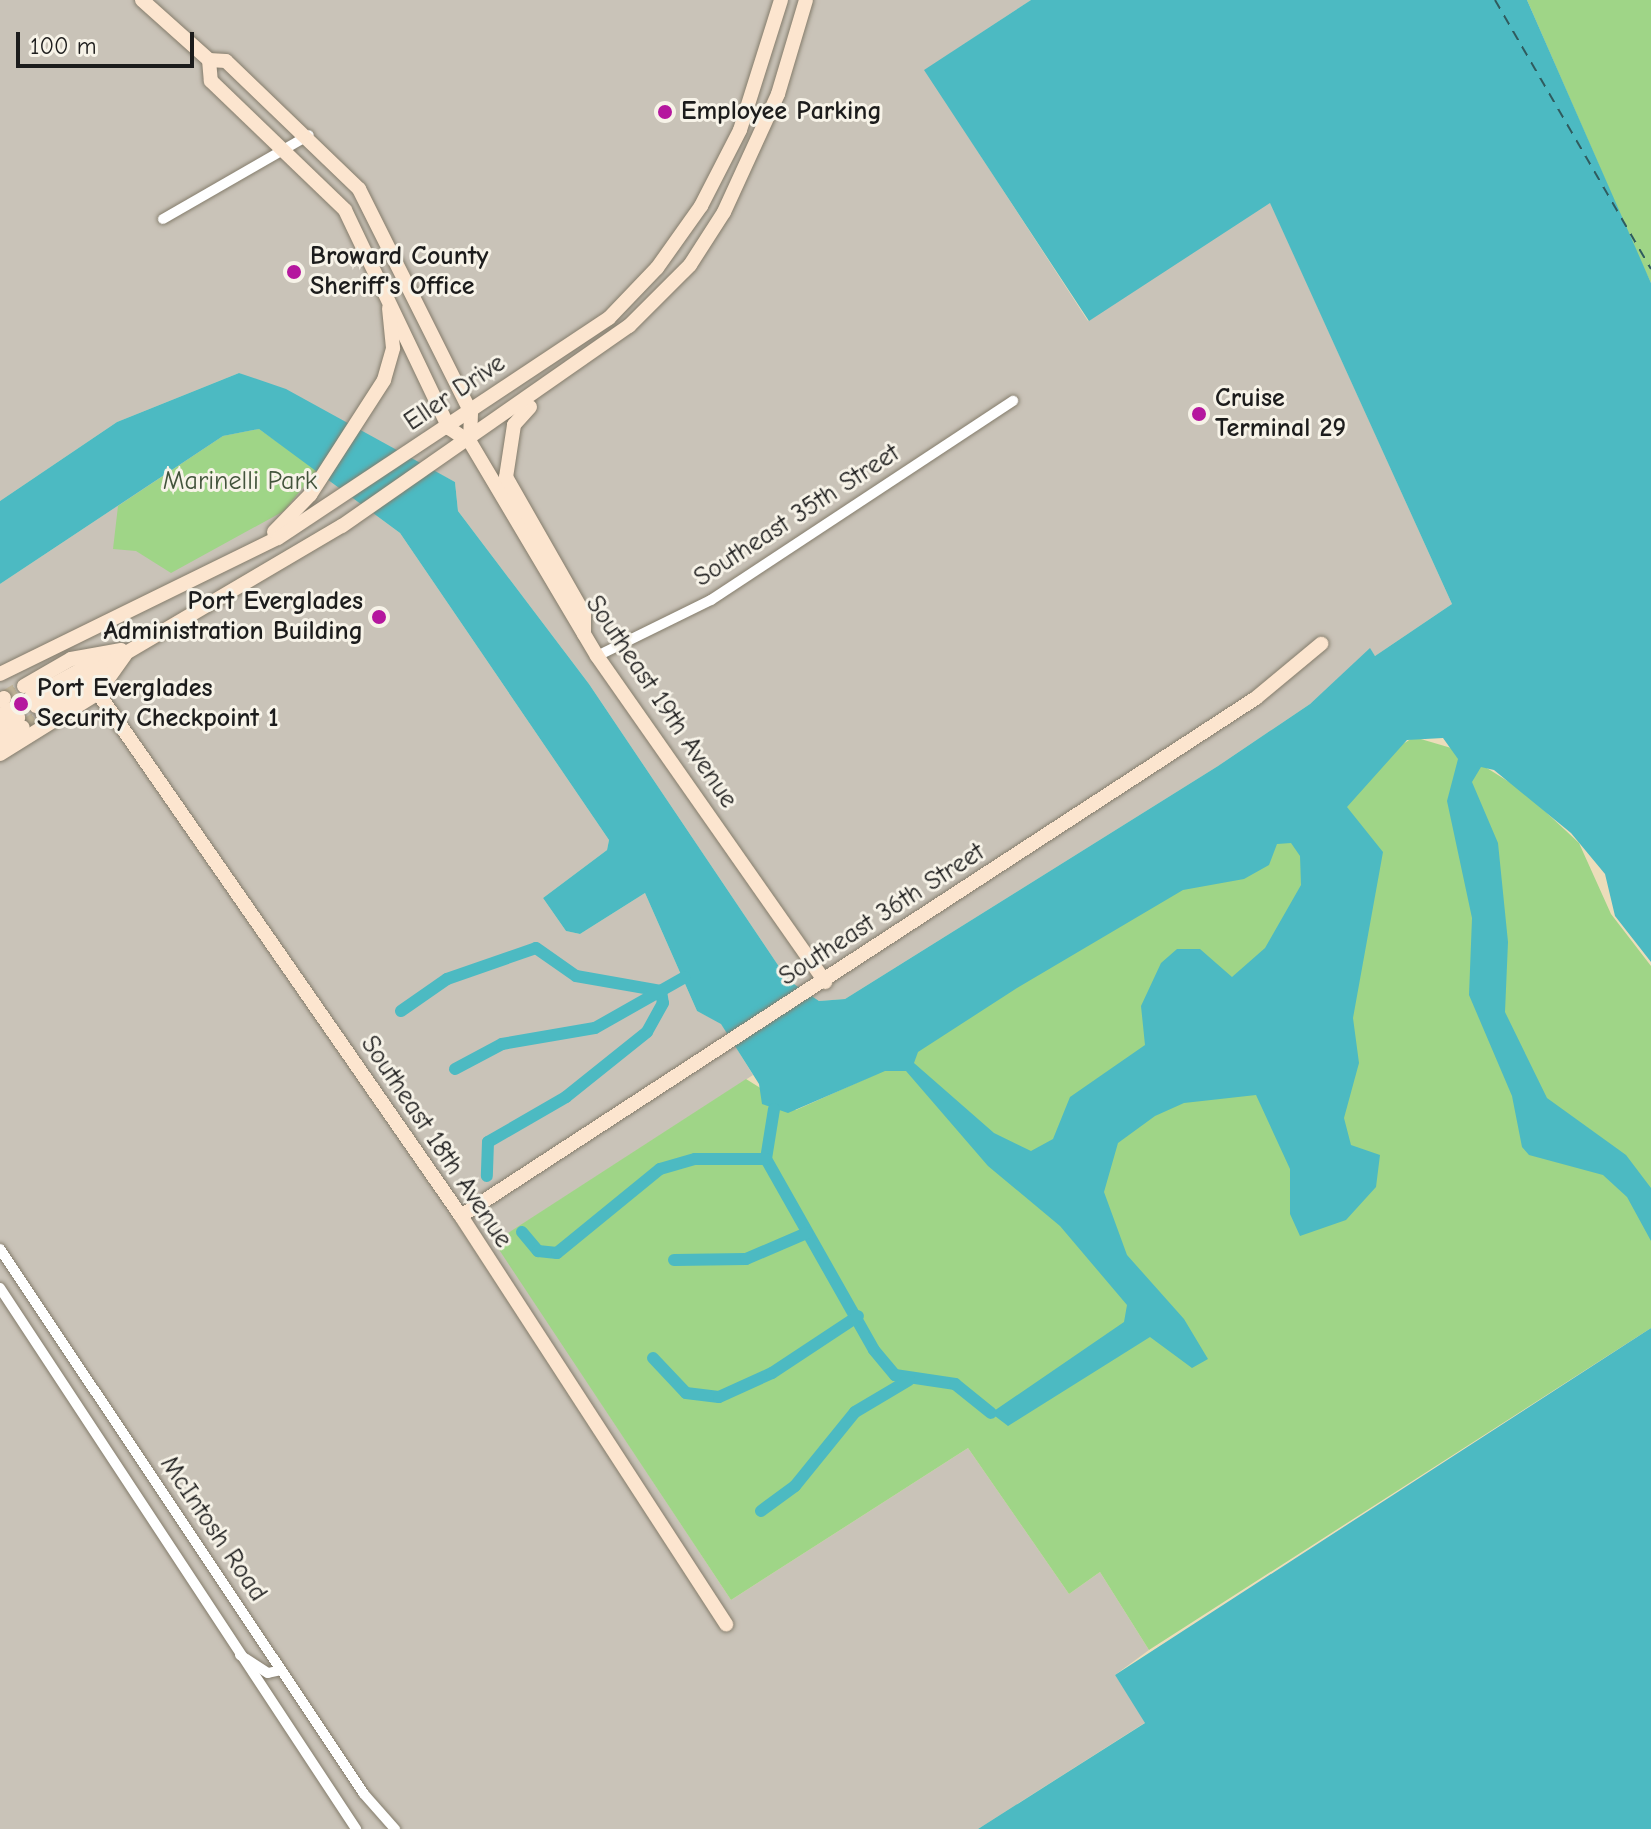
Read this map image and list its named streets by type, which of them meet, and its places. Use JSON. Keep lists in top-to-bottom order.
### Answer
{
  "streets": {
    "street": [
      "Eller Drive",
      "Southeast 35th Street",
      "Southeast 19th Avenue",
      "Southeast 36th Street",
      "Southeast 18th Avenue",
      "McIntosh Road"
    ]
  },
  "crossings": [
    ["Eller Drive", "Southeast 19th Avenue"],
    ["Eller Drive", "Southeast 18th Avenue"],
    ["Southeast 35th Street", "Southeast 19th Avenue"],
    ["Southeast 19th Avenue", "Southeast 36th Street"],
    ["Southeast 36th Street", "Southeast 18th Avenue"]
  ],
  "parks": ["Marinelli Park"],
  "places": [
    "Employee Parking",
    "Broward County Sheriff's Office",
    "Cruise Terminal 29",
    "Port Everglades Administration Building",
    "Port Everglades Security Checkpoint 1"
  ],
  "scale_bar": "100 m"
}
